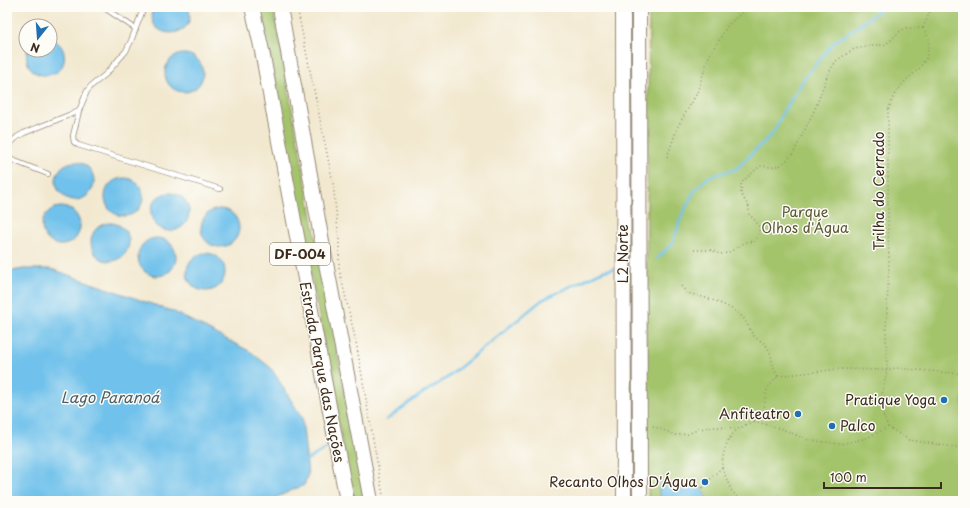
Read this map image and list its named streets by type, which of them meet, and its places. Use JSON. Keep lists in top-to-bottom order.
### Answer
{
  "streets": {
    "main road": ["DF-004", "L2 Norte", "Estrada Parque das Nações"],
    "path": ["Trilha do Cerrado"]
  },
  "water": ["Lago Paranoá"],
  "parks": ["Parque Olhos d'Água"],
  "places": [
    "Pratique Yoga",
    "Anfiteatro",
    "Palco",
    "Recanto Olhos D'Água"
  ],
  "scale_bar": "100 m",
  "north": "bottom"
}
